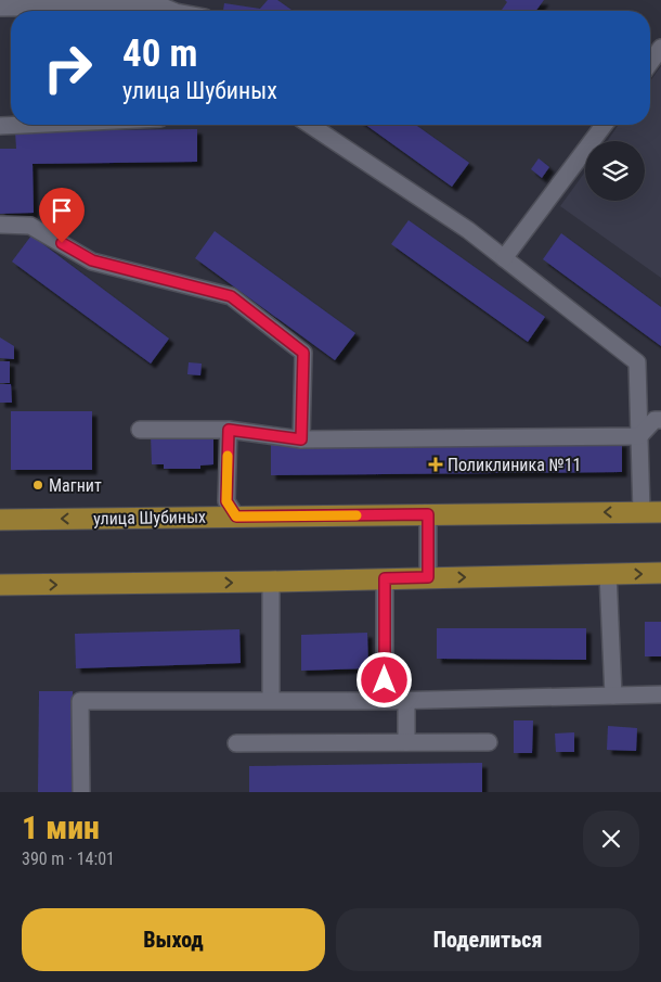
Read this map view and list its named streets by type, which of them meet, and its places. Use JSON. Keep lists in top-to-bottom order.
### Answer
{
  "streets": {
    "main road": ["улица Шубиных"]
  },
  "places": {
    "health": ["Поликлиника №11"],
    "other": ["Магнит"]
  },
  "page": {
    "turn": ["40 m", "улица Шубиных"],
    "heading": ["1 мин", "390 m · 14:01"],
    "buttons": ["Выход", "Поделиться"]
  }
}
